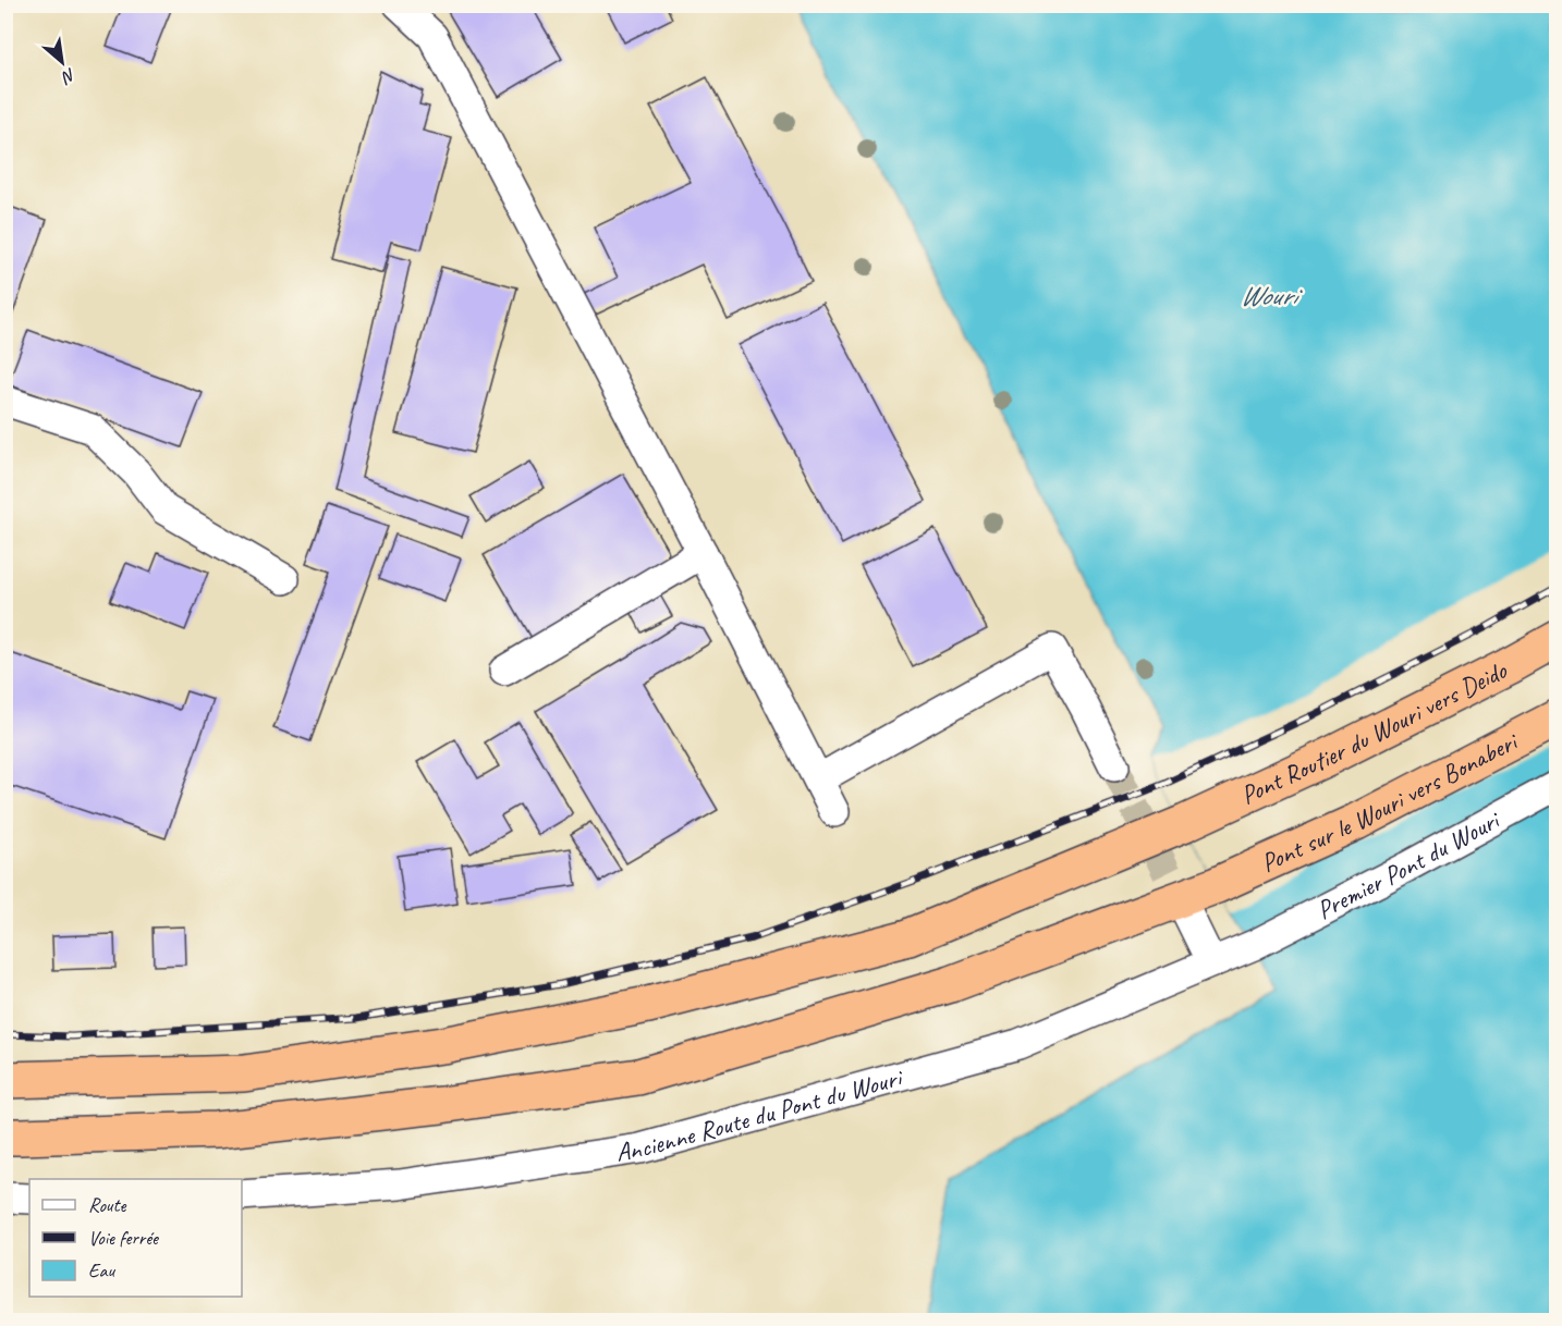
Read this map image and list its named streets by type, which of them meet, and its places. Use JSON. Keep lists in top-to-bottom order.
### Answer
{
  "streets": {
    "highway": ["Pont Routier du Wouri vers Deido", "Pont sur le Wouri vers Bonaberi"],
    "street": ["Premier Pont du Wouri", "Ancienne Route du Pont du Wouri"]
  },
  "crossings": [
    ["Premier Pont du Wouri", "Ancienne Route du Pont du Wouri"]
  ],
  "water": ["Wouri"],
  "legend": ["Route", "Voie ferrée", "Eau"],
  "north": "bottom right"
}
